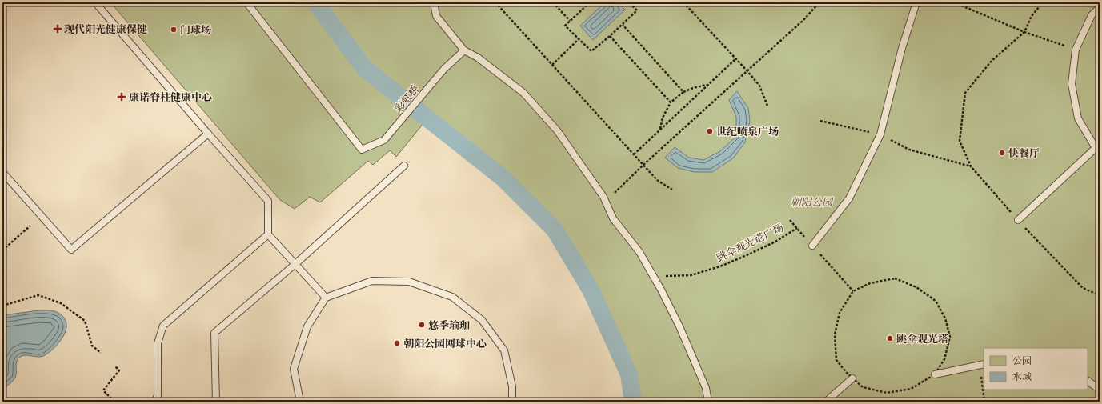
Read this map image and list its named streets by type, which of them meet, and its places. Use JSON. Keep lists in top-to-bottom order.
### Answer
{
  "streets": {
    "lane": ["彩虹桥"],
    "path": ["跳伞观光塔广场"]
  },
  "parks": ["朝阳公园"],
  "places": {
    "health": ["现代阳光健康保健", "康诺脊柱健康中心"],
    "other": [
      "门球场",
      "世纪喷泉广场",
      "快餐厅",
      "悠季瑜珈",
      "跳伞观光塔",
      "朝阳公园网球中心"
    ]
  },
  "legend": ["公园", "水域"]
}
